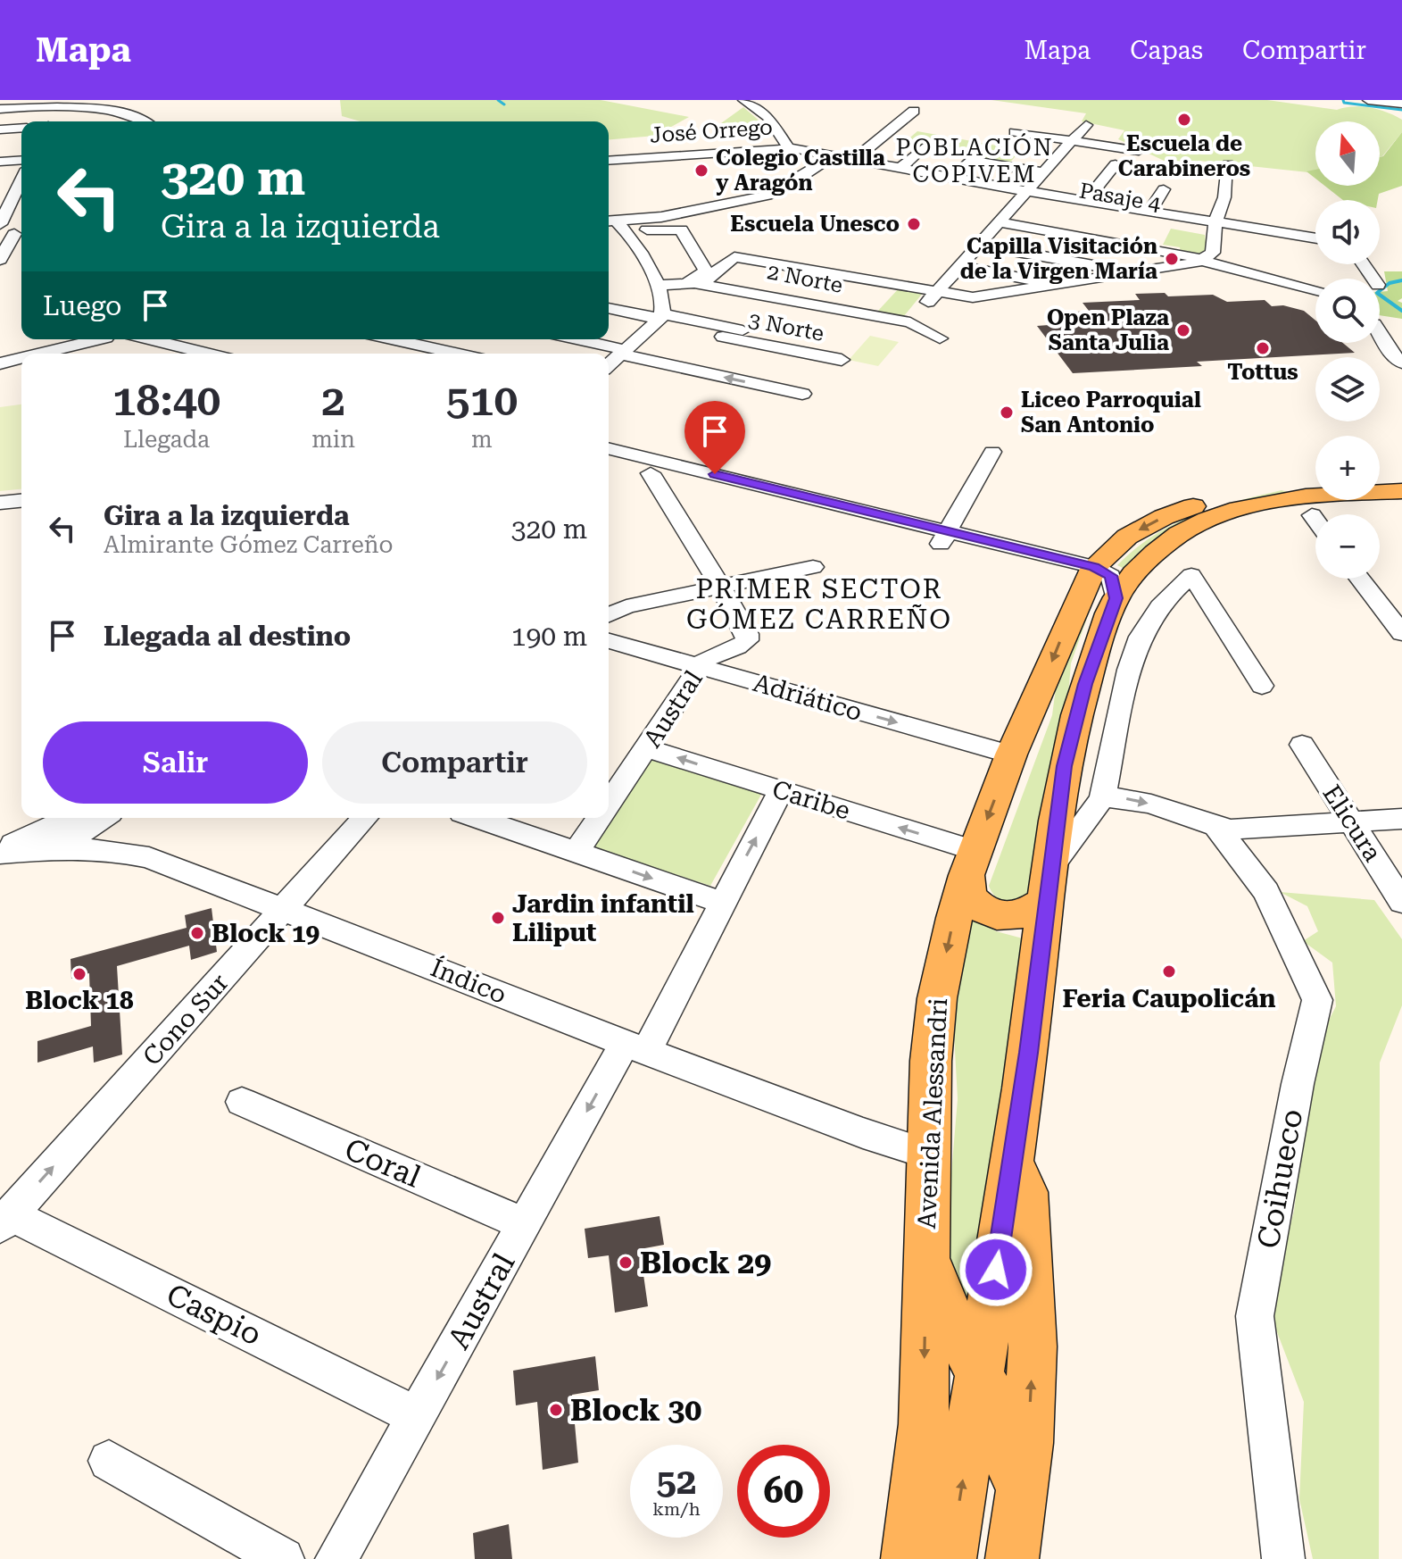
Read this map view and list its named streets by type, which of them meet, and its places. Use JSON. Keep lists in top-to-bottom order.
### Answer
{
  "streets": {
    "main road": ["Avenida Alessandri"],
    "street": [
      "José Orrego",
      "Pasaje 4",
      "2 Norte",
      "3 Norte",
      "Adriático",
      "Austral",
      "Caribe",
      "Elicura",
      "Índico",
      "Cono Sur",
      "Coral",
      "Coihueco",
      "Caspio"
    ]
  },
  "crossings": [
    ["José Orrego", "Pasaje 4"],
    ["Adriático", "Austral"],
    ["Adriático", "Avenida Alessandri"],
    ["Austral", "Caribe"],
    ["Austral", "Índico"],
    ["Austral", "Coral"],
    ["Austral", "Caspio"],
    ["Caribe", "Avenida Alessandri"],
    ["Índico", "Cono Sur"],
    ["Índico", "Avenida Alessandri"],
    ["Cono Sur", "Caspio"]
  ],
  "districts": ["POBLACIÓN COPIVEM", "PRIMER SECTOR GÓMEZ CARREÑO"],
  "places": [
    "Escuela de Carabineros",
    "Colegio Castilla y Aragón",
    "Escuela Unesco",
    "Capilla Visitación de la Virgen María",
    "Open Plaza Santa Julia",
    "Tottus",
    "Liceo Parroquial San Antonio",
    "Jardin infantil Liliput",
    "Block 19",
    "Feria Caupolicán",
    "Block 18",
    "Block 29",
    "Block 30"
  ],
  "north": "top",
  "page": {
    "header": "Mapa",
    "nav": ["Mapa", "Capas", "Compartir"],
    "map_buttons": ["+", "−"],
    "turn": ["320 m", "Gira a la izquierda"],
    "then": "Luego",
    "eta": [
      "18:40",
      "Llegada",
      "2",
      "min",
      "510",
      "m"
    ],
    "list": [
      {
        "name": "Gira a la izquierda",
        "note": "Almirante Gómez Carreño",
        "value": "320 m"
      },
      {
        "name": "Llegada al destino",
        "value": "190 m"
      }
    ],
    "buttons": ["Salir", "Compartir"],
    "speed": "52 km/h",
    "limit": "60"
  }
}
